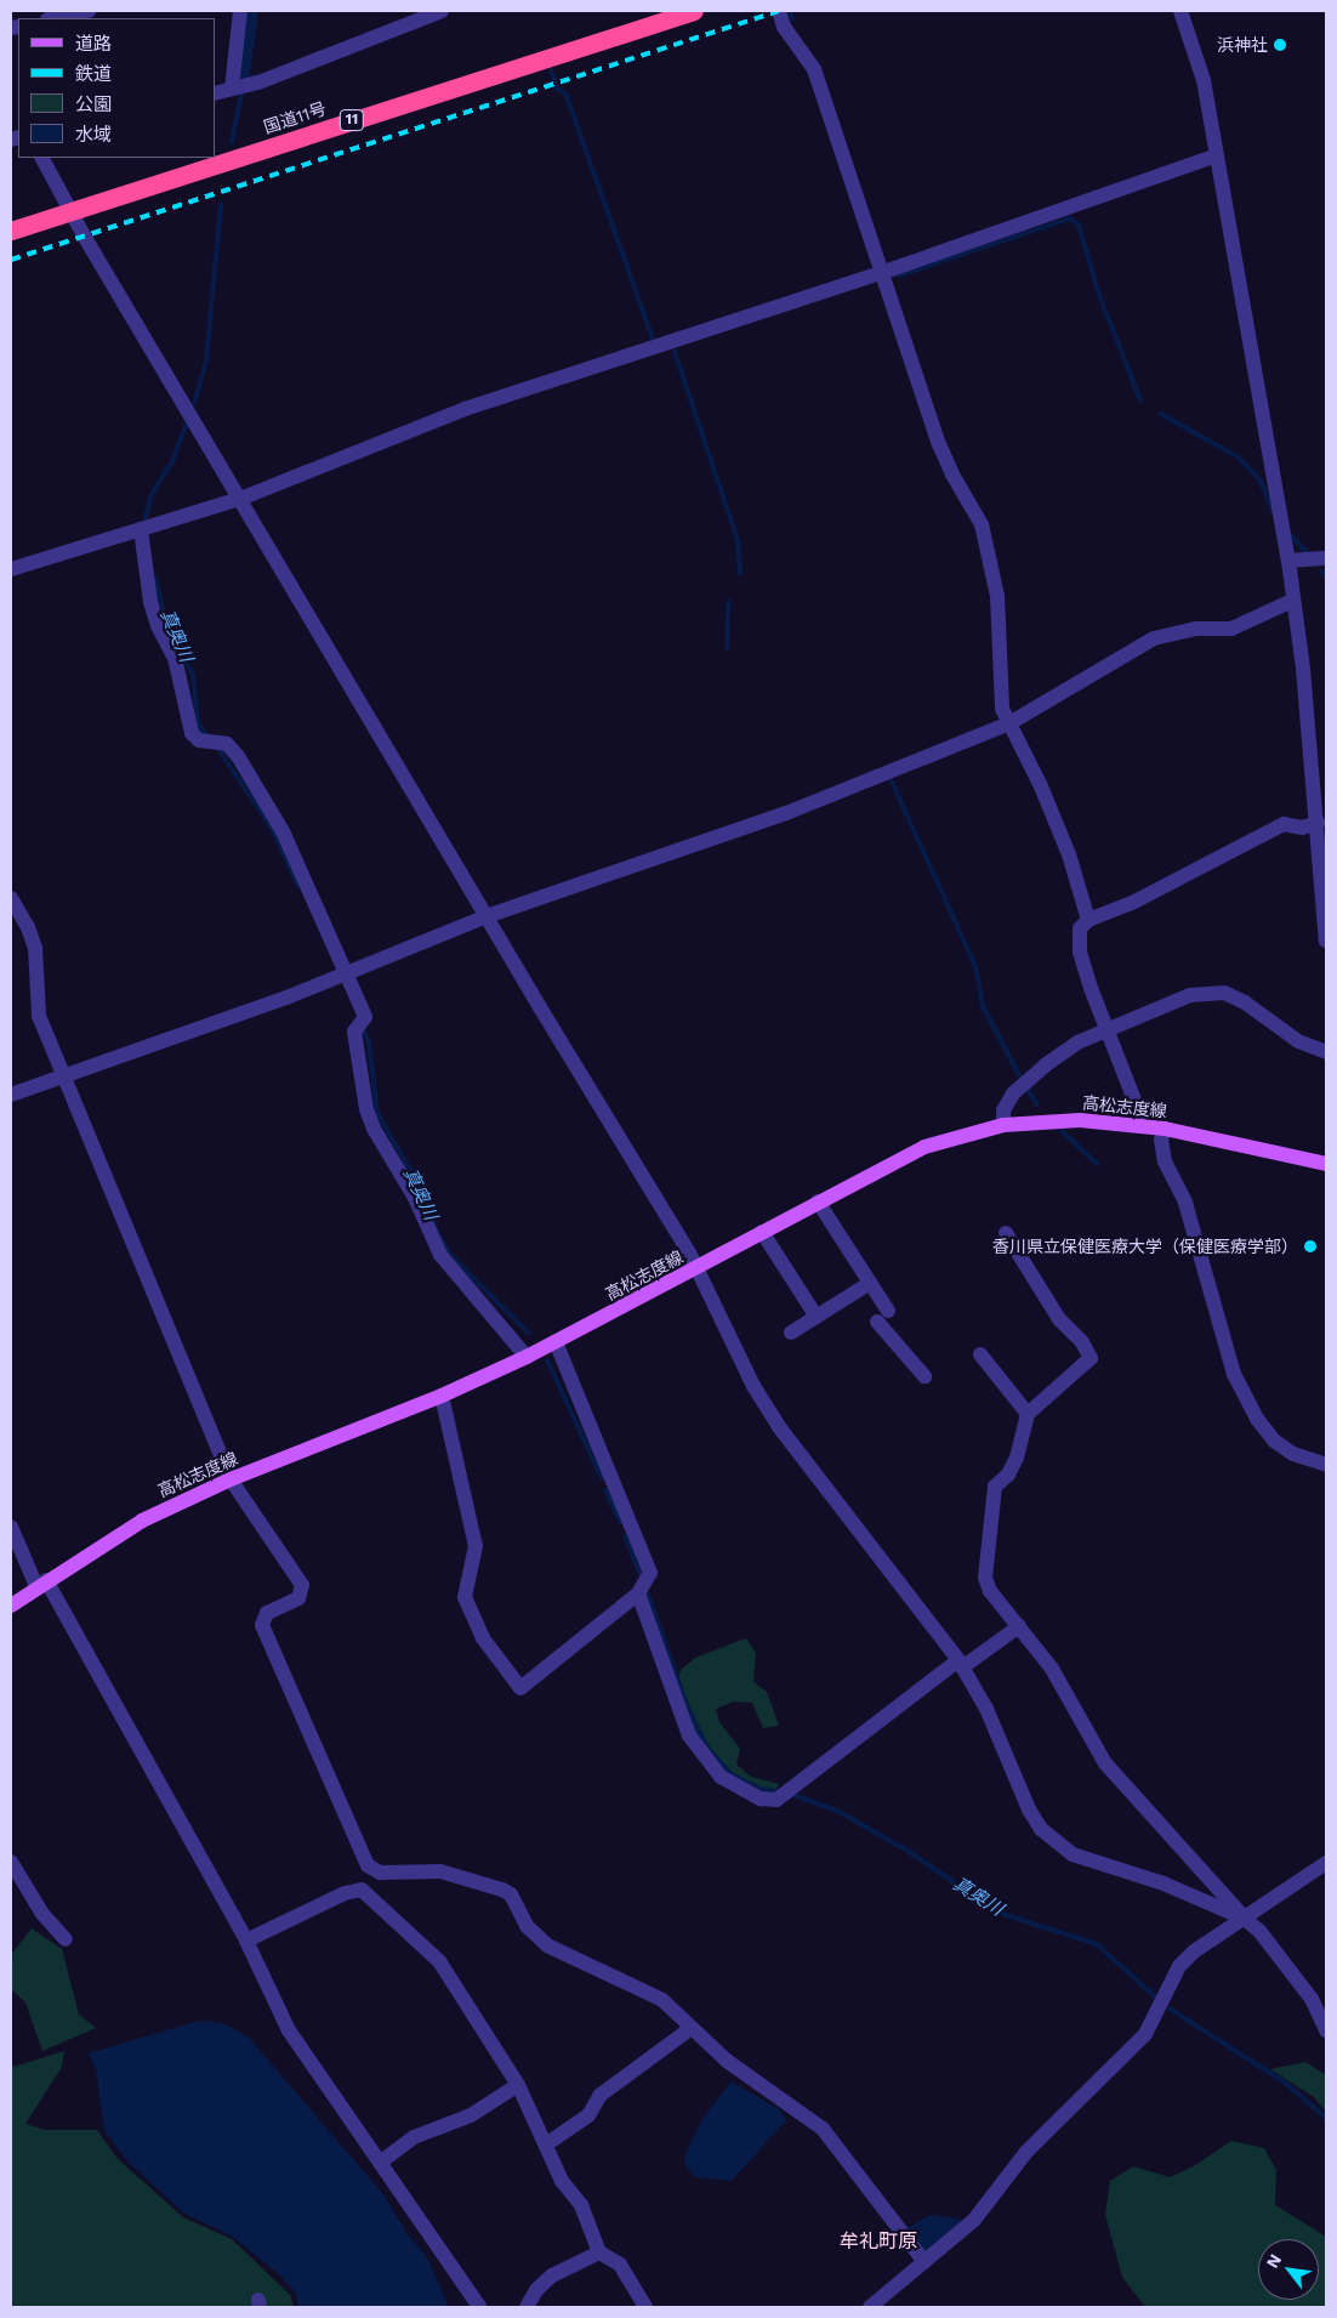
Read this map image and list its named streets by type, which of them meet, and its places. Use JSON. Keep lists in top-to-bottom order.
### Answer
{
  "streets": {
    "highway": ["国道11号", "11"],
    "main road": ["高松志度線"]
  },
  "districts": ["牟礼町原"],
  "water": ["真奥川"],
  "places": ["浜神社", "香川県立保健医療大学（保健医療学部）"],
  "legend": [
    "道路",
    "鉄道",
    "公園",
    "水域"
  ],
  "north": "top left"
}
